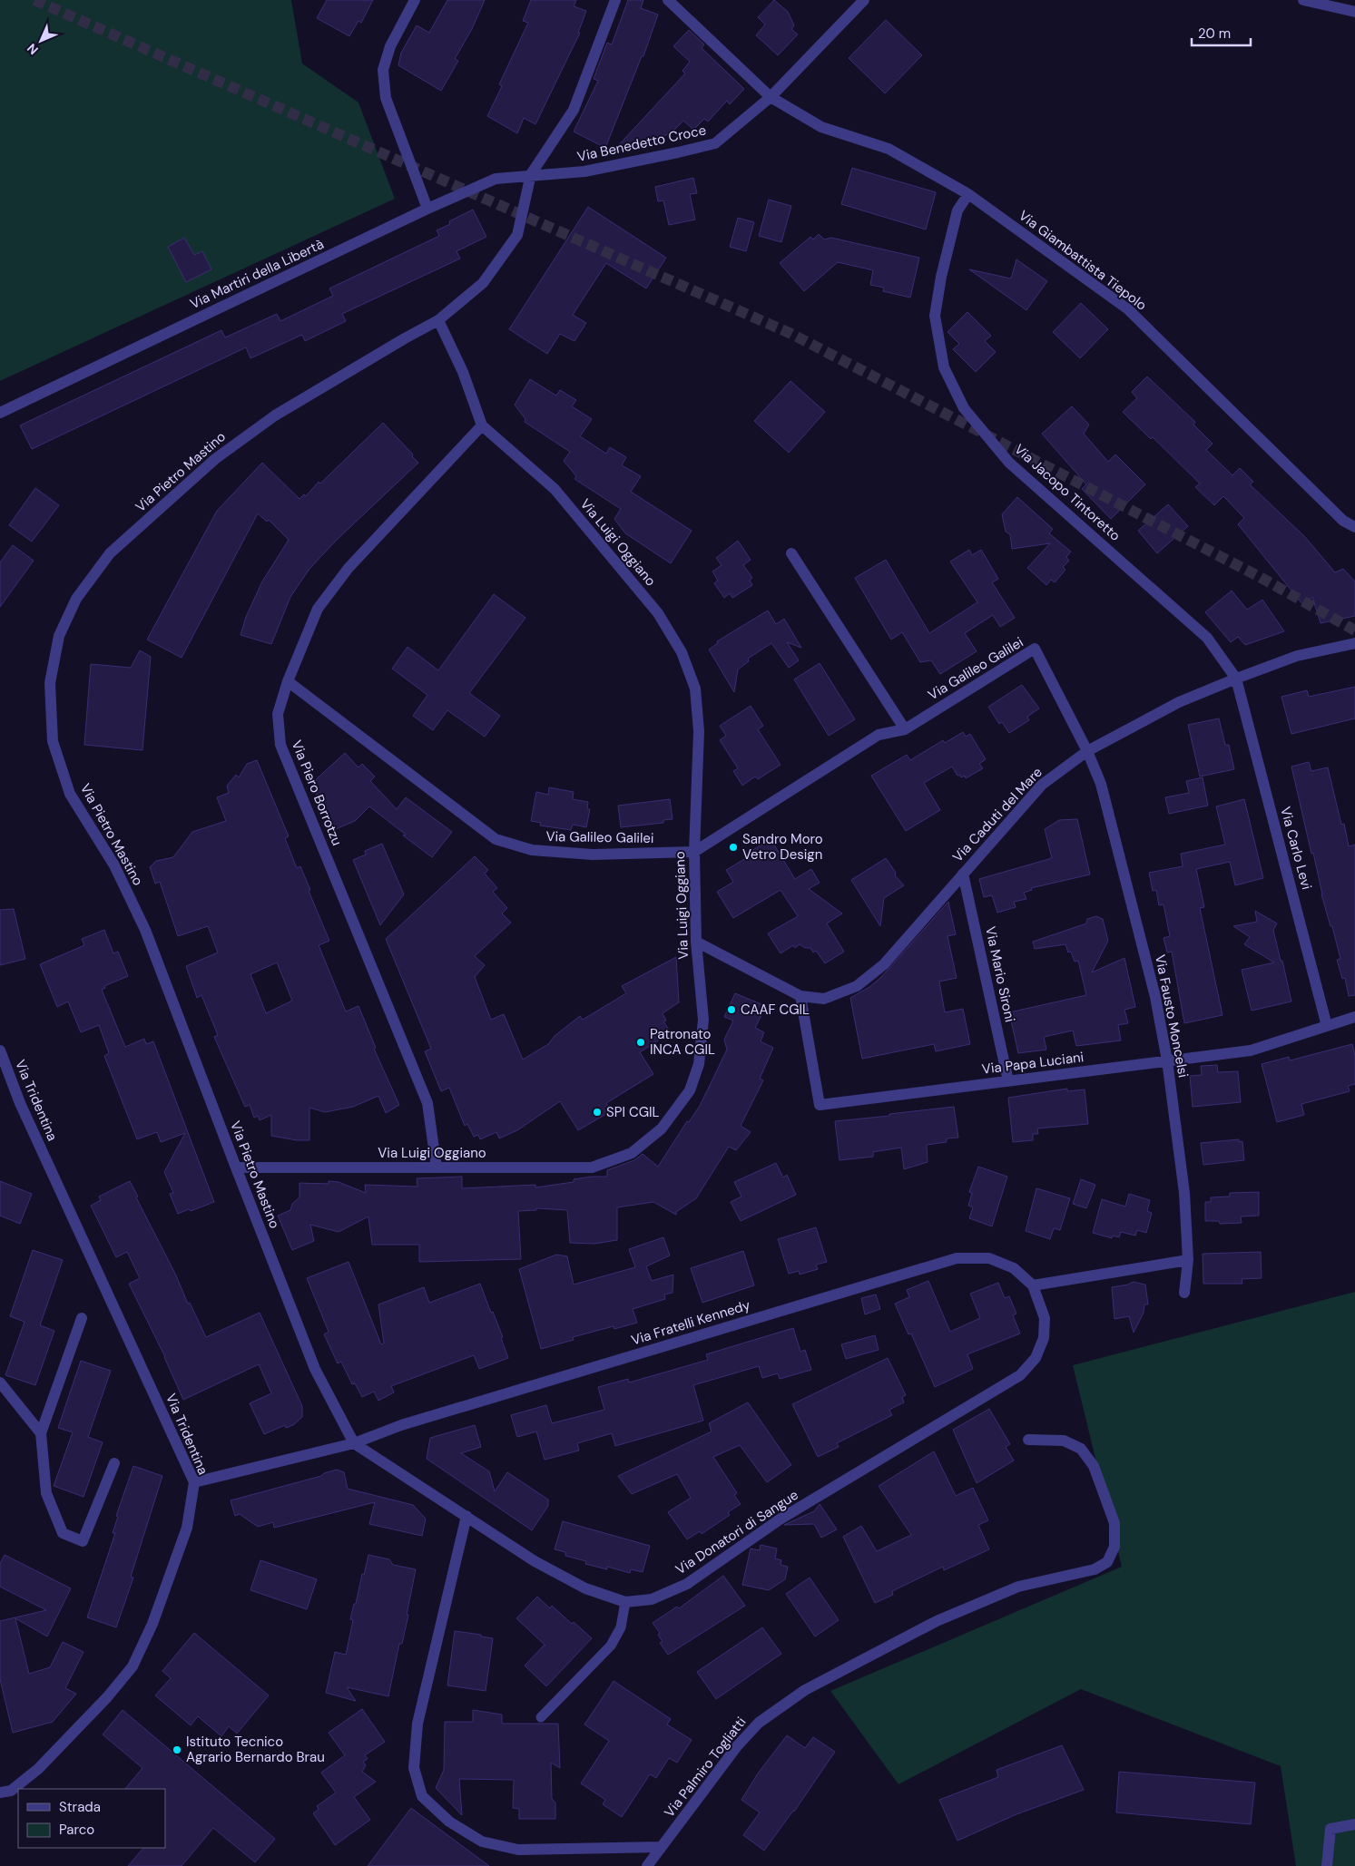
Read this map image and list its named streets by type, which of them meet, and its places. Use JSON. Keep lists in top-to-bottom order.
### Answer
{
  "streets": {
    "street": [
      "Via Benedetto Croce",
      "Via Giambattista Tiepolo",
      "Via Martiri della Libertà",
      "Via Pietro Mastino",
      "Via Jacopo Tintoretto",
      "Via Luigi Oggiano",
      "Via Galileo Galilei",
      "Via Piero Borrotzu",
      "Via Caduti del Mare",
      "Via Carlo Levi",
      "Via Mario Sironi",
      "Via Fausto Moncelsi",
      "Via Papa Luciani",
      "Via Tridentina",
      "Via Fratelli Kennedy",
      "Via Donatori di Sangue",
      "Via Palmiro Togliatti"
    ]
  },
  "crossings": [
    ["Via Benedetto Croce", "Via Giambattista Tiepolo"],
    ["Via Benedetto Croce", "Via Martiri della Libertà"],
    ["Via Benedetto Croce", "Via Pietro Mastino"],
    ["Via Giambattista Tiepolo", "Via Jacopo Tintoretto"],
    ["Via Martiri della Libertà", "Via Pietro Mastino"],
    ["Via Pietro Mastino", "Via Luigi Oggiano"],
    ["Via Pietro Mastino", "Via Fratelli Kennedy"],
    ["Via Pietro Mastino", "Via Donatori di Sangue"],
    ["Via Jacopo Tintoretto", "Via Caduti del Mare"],
    ["Via Jacopo Tintoretto", "Via Carlo Levi"],
    ["Via Luigi Oggiano", "Via Galileo Galilei"],
    ["Via Luigi Oggiano", "Via Piero Borrotzu"],
    ["Via Luigi Oggiano", "Via Caduti del Mare"],
    ["Via Galileo Galilei", "Via Piero Borrotzu"],
    ["Via Galileo Galilei", "Via Caduti del Mare"],
    ["Via Galileo Galilei", "Via Fausto Moncelsi"],
    ["Via Caduti del Mare", "Via Carlo Levi"],
    ["Via Caduti del Mare", "Via Mario Sironi"],
    ["Via Caduti del Mare", "Via Fausto Moncelsi"],
    ["Via Caduti del Mare", "Via Papa Luciani"],
    ["Via Carlo Levi", "Via Papa Luciani"],
    ["Via Mario Sironi", "Via Papa Luciani"],
    ["Via Fausto Moncelsi", "Via Papa Luciani"],
    ["Via Tridentina", "Via Fratelli Kennedy"],
    ["Via Fratelli Kennedy", "Via Donatori di Sangue"]
  ],
  "places": [
    "Sandro Moro Vetro Design",
    "CAAF CGIL",
    "Patronato INCA CGIL",
    "SPI CGIL",
    "Istituto Tecnico Agrario Bernardo Brau"
  ],
  "legend": ["Strada", "Parco"],
  "scale_bar": "20 m",
  "north": "bottom left"
}
